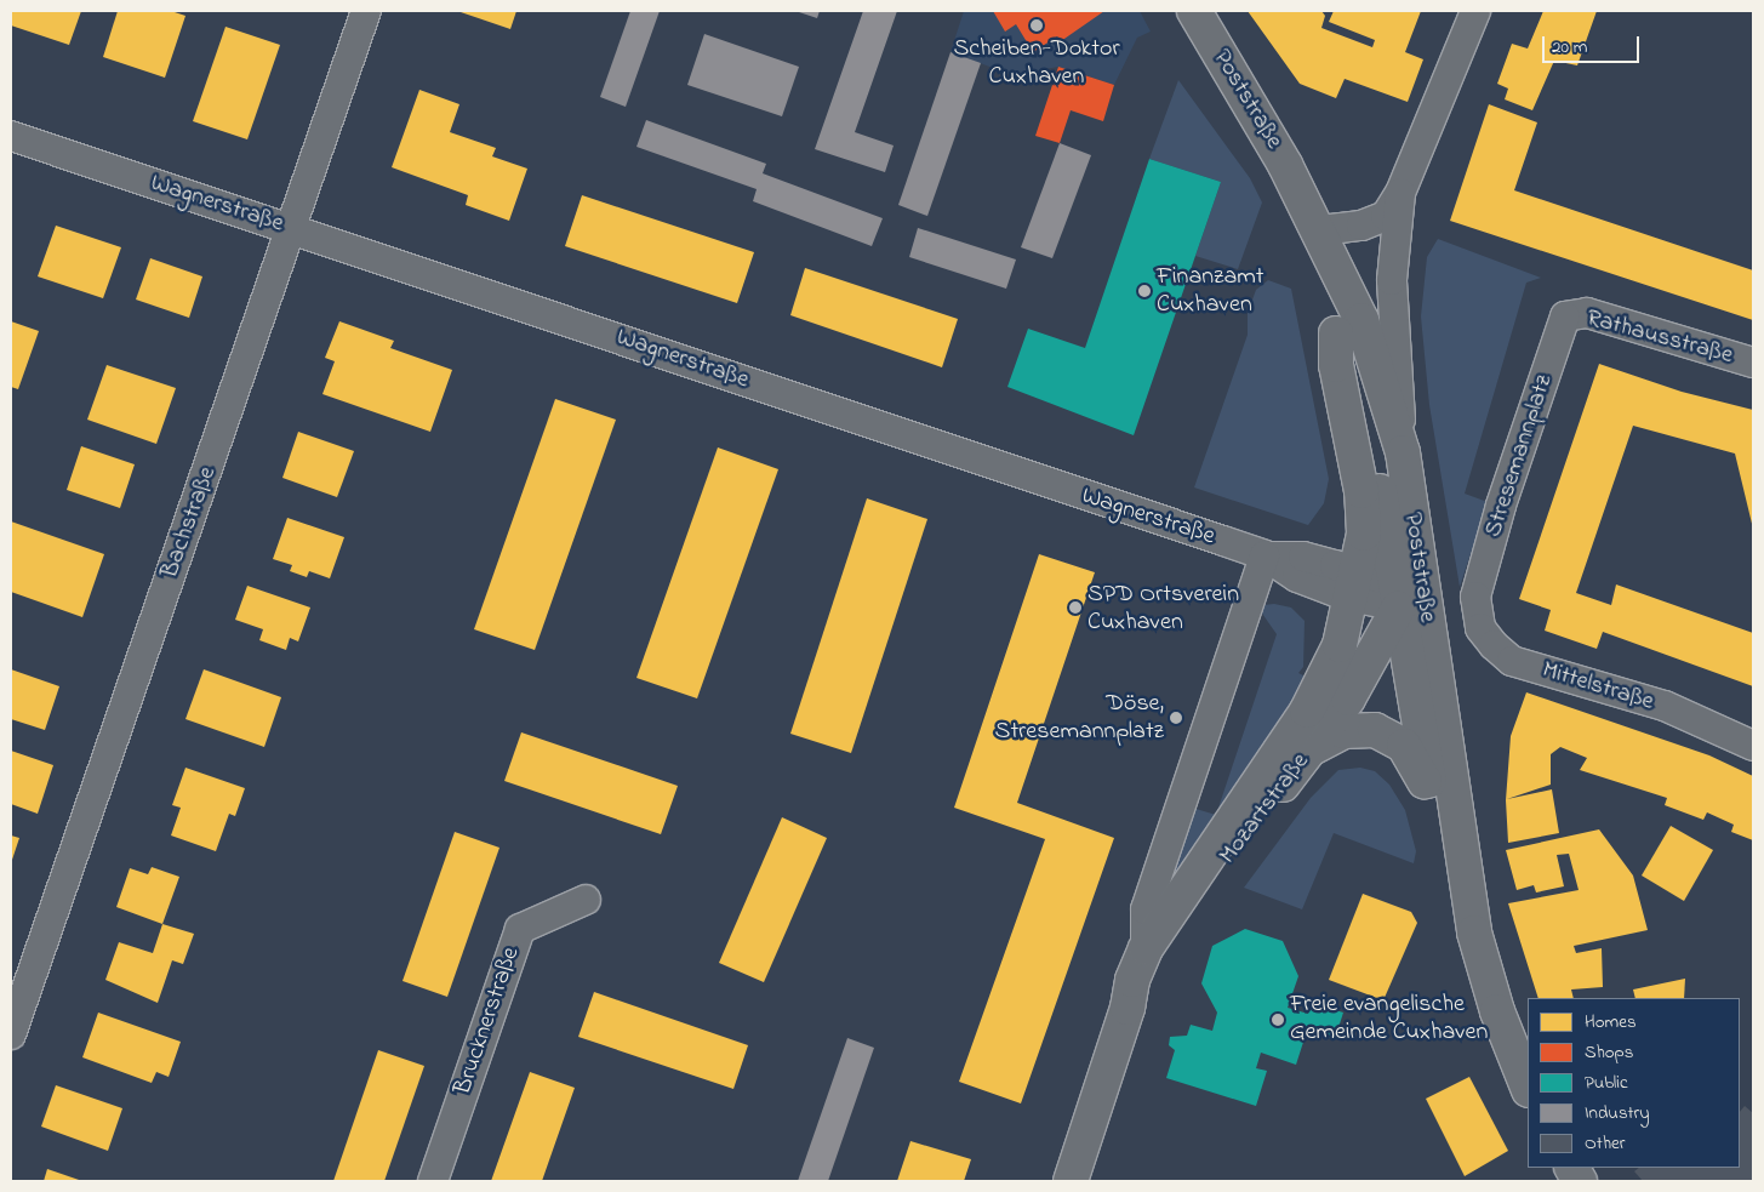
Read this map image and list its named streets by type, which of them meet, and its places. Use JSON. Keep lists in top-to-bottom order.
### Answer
{
  "streets": {
    "street": [
      "Poststraße",
      "Wagnerstraße",
      "Rathausstraße",
      "Stresemannplatz",
      "Bachstraße",
      "Mittelstraße",
      "Mozartstraße",
      "Brucknerstraße"
    ]
  },
  "crossings": [
    ["Poststraße", "Wagnerstraße"],
    ["Poststraße", "Mozartstraße"],
    ["Wagnerstraße", "Bachstraße"],
    ["Wagnerstraße", "Mozartstraße"],
    ["Rathausstraße", "Stresemannplatz"],
    ["Stresemannplatz", "Mittelstraße"]
  ],
  "places": [
    "Scheiben-Doktor Cuxhaven",
    "Finanzamt Cuxhaven",
    "SPD Ortsverein Cuxhaven",
    "Döse, Stresemannplatz",
    "Freie evangelische Gemeinde Cuxhaven"
  ],
  "legend": [
    "Homes",
    "Shops",
    "Public",
    "Industry",
    "Other"
  ],
  "scale_bar": "20 m"
}
